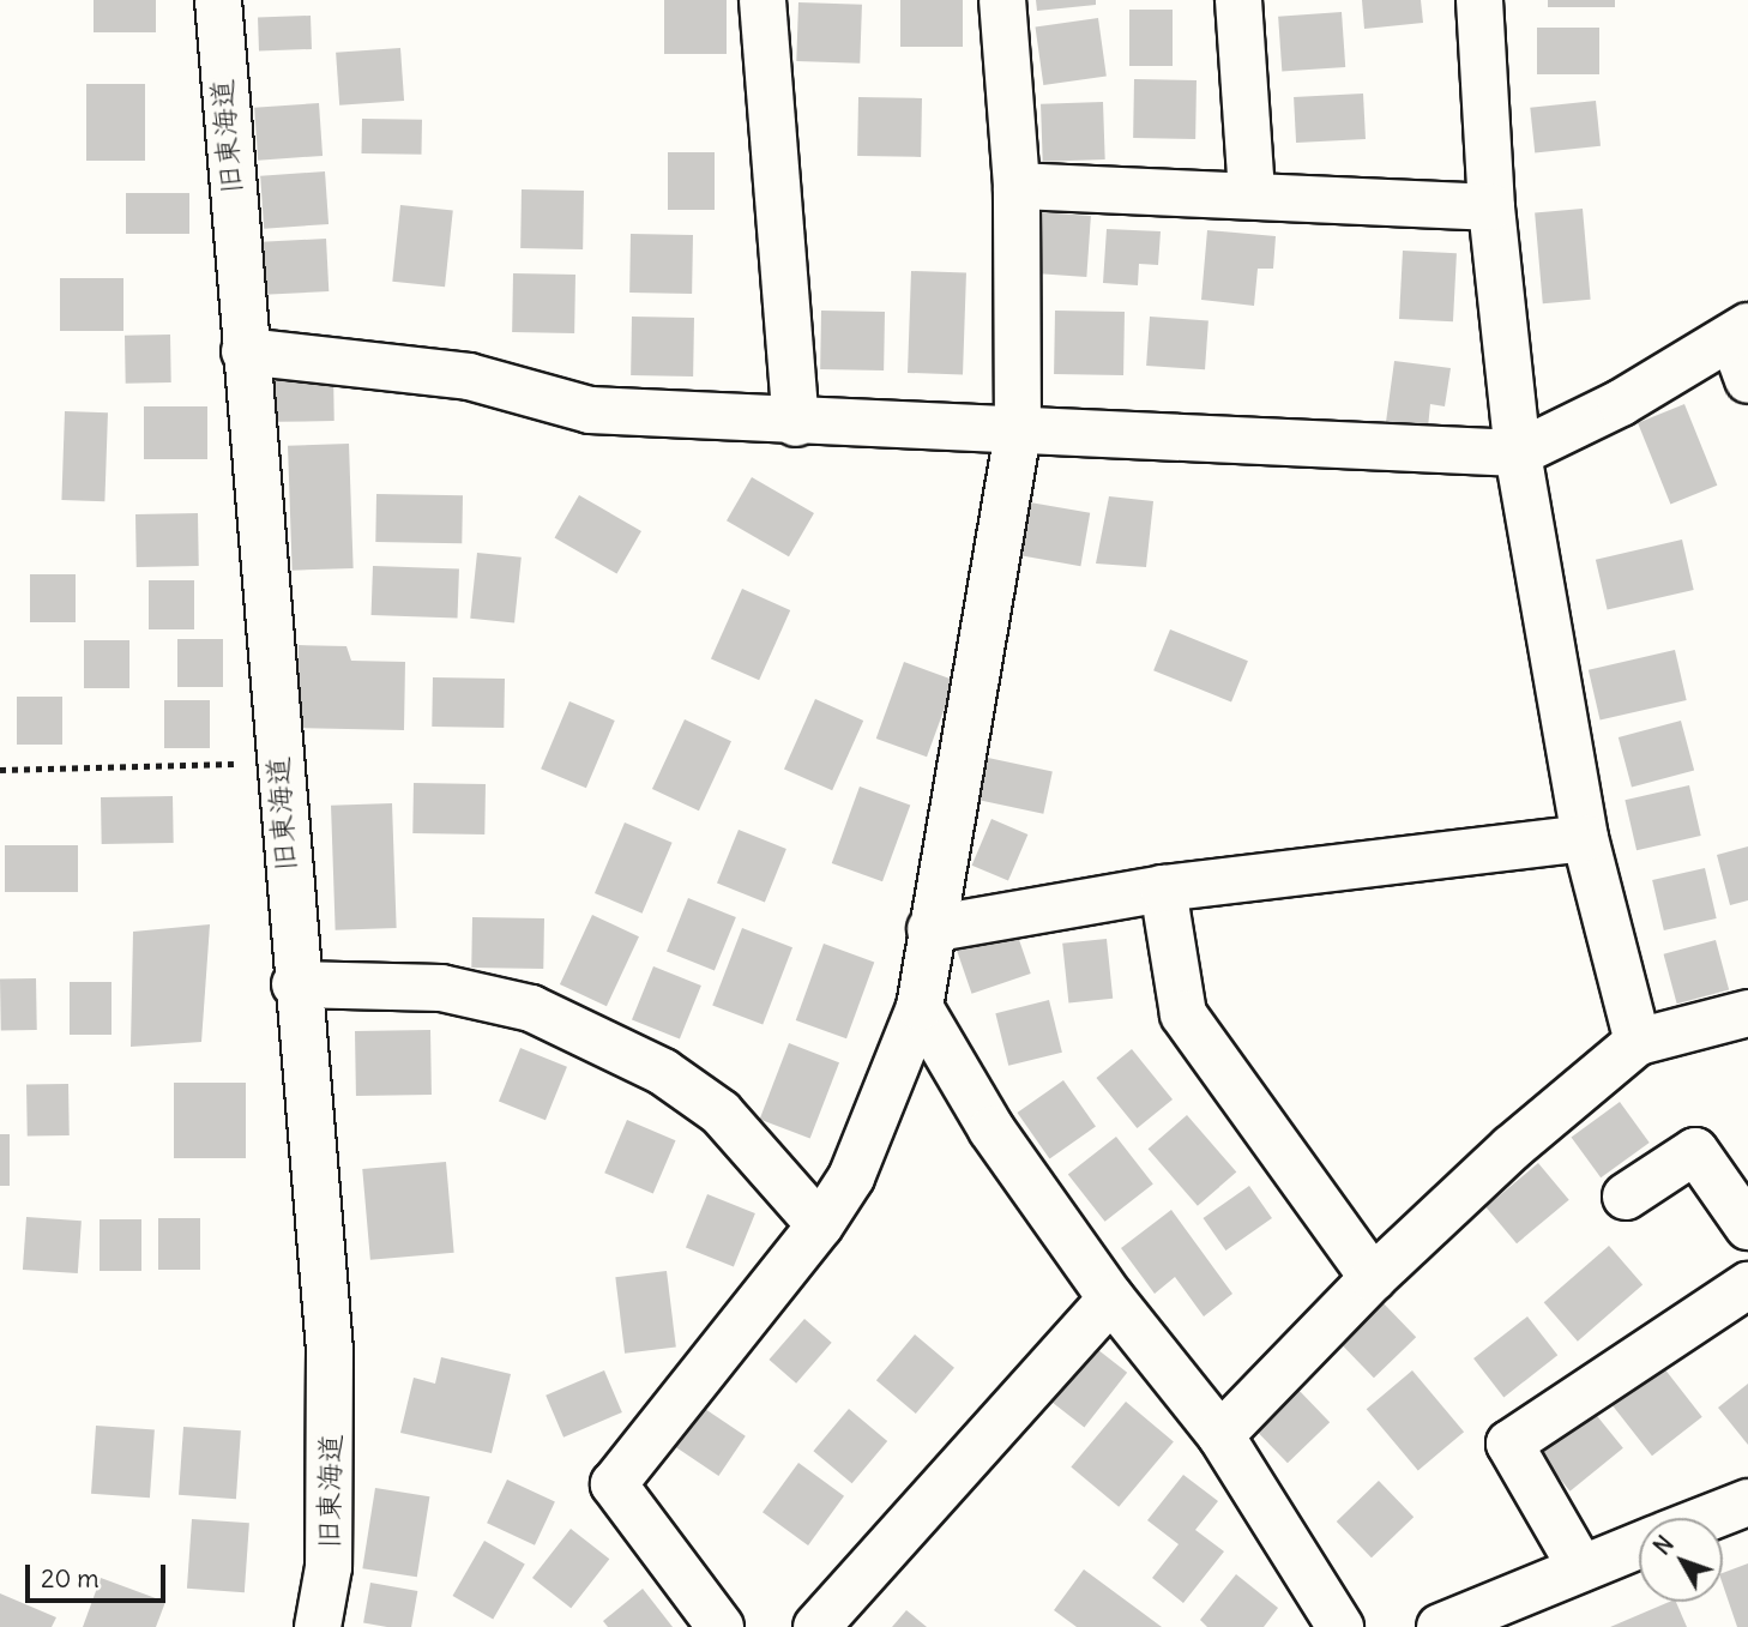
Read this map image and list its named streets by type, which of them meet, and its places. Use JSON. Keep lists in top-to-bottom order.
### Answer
{
  "streets": {
    "street": ["旧東海道"]
  },
  "scale_bar": "20 m",
  "north": "top left"
}
